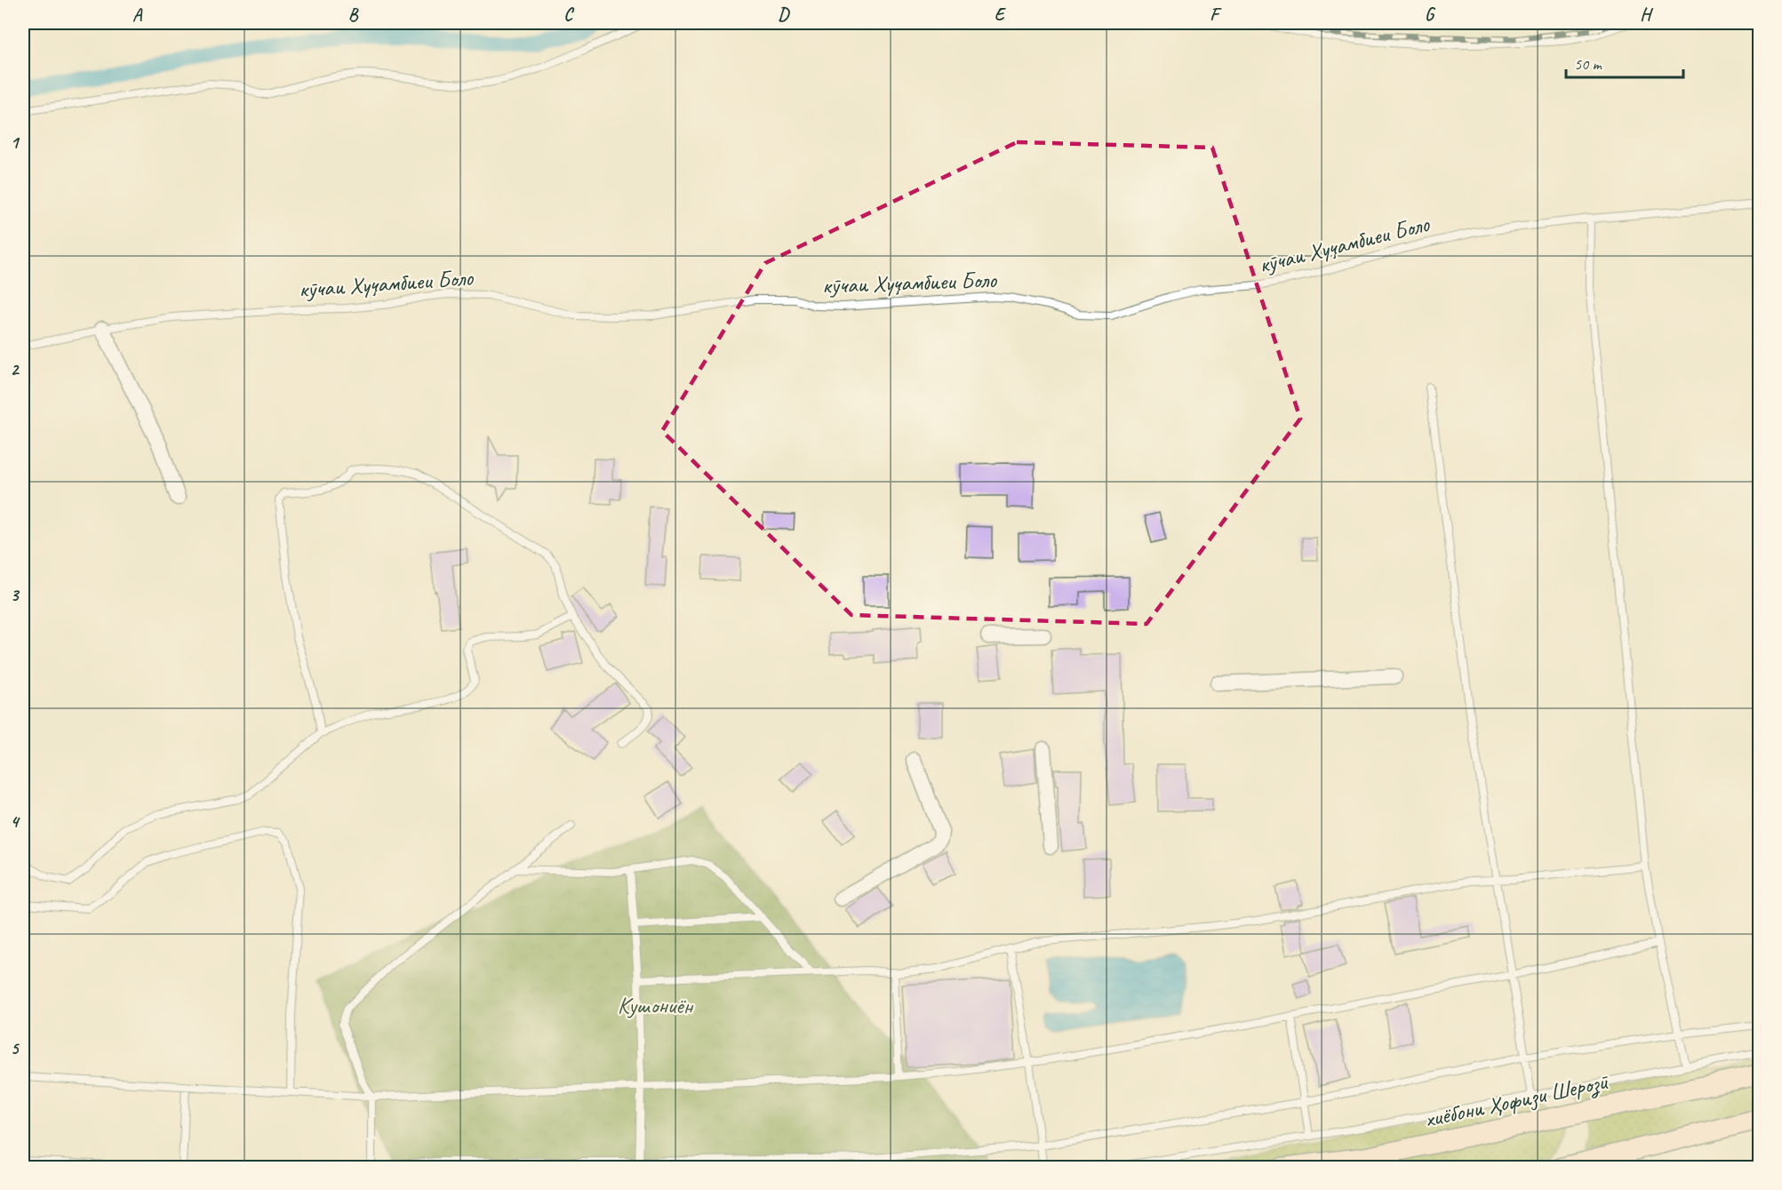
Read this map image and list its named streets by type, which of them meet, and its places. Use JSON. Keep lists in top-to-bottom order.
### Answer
{
  "streets": {
    "main road": ["хиёбони Ҳофизи Шерозӣ"],
    "lane": ["кӯчаи Хуҷамбиеи Боло"]
  },
  "parks": ["Кушониён"],
  "scale_bar": "50 m",
  "grid": {
    "columns": [
      "A",
      "B",
      "C",
      "D",
      "E",
      "F",
      "G",
      "H"
    ],
    "rows": [
      "1",
      "2",
      "3",
      "4",
      "5"
    ]
  }
}
